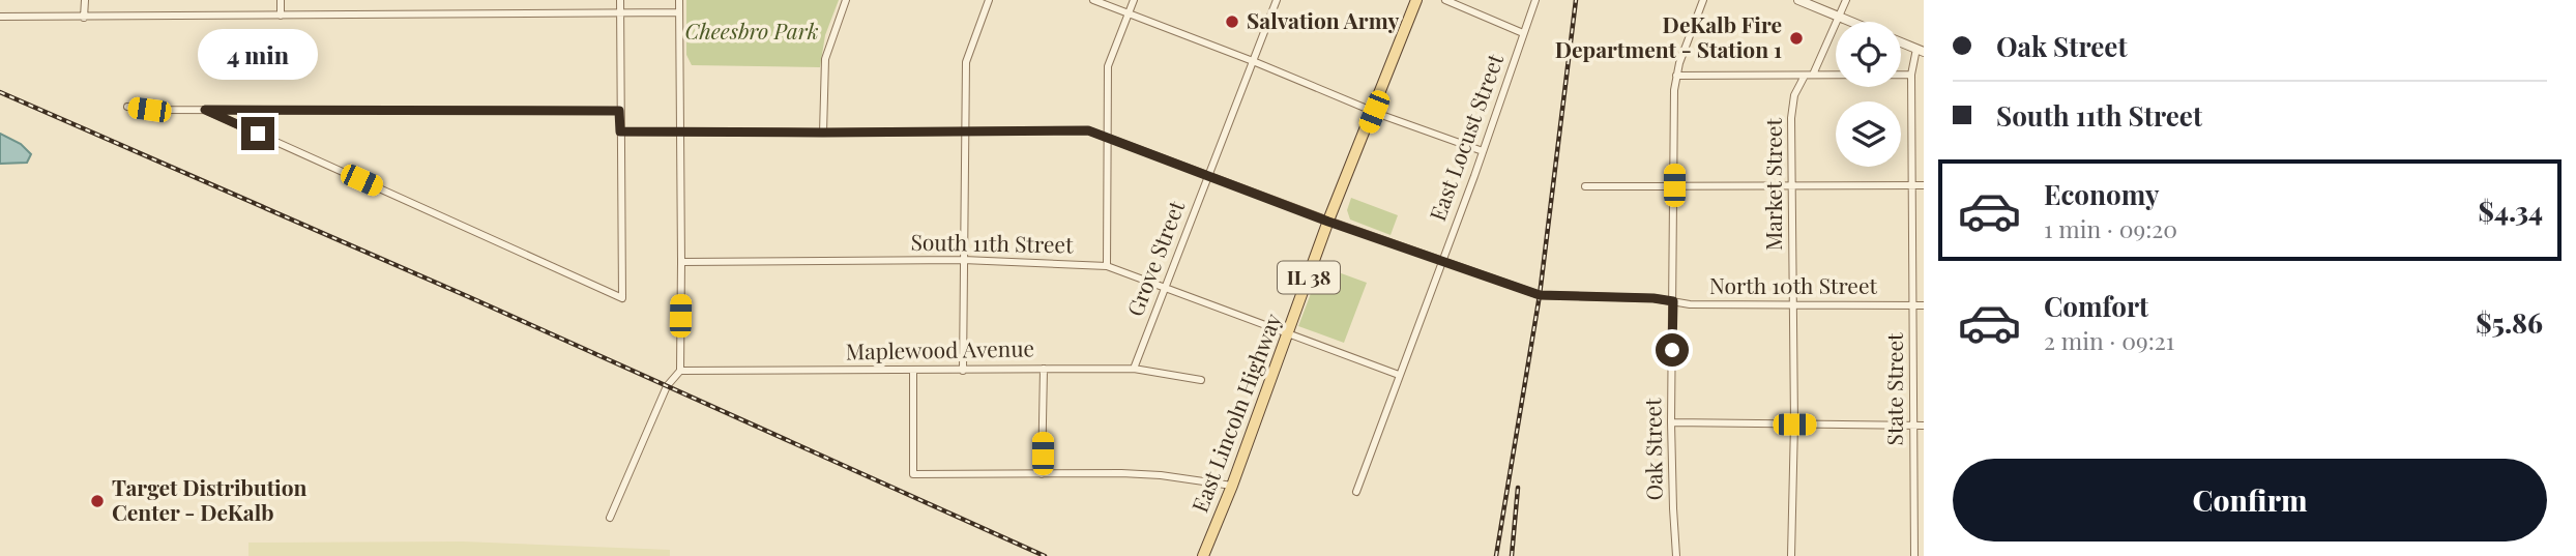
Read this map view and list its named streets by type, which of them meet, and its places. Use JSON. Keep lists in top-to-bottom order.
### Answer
{
  "streets": {
    "main road": ["IL 38", "East Lincoln Highway"],
    "street": [
      "East Locust Street",
      "Market Street",
      "South 11th Street",
      "Grove Street",
      "North 10th Street",
      "Maplewood Avenue",
      "State Street",
      "Oak Street"
    ]
  },
  "crossings": [
    ["East Locust Street", "South 11th Street"],
    ["East Locust Street", "North 10th Street"],
    ["Market Street", "North 10th Street"],
    ["South 11th Street", "Grove Street"],
    ["South 11th Street", "East Lincoln Highway"],
    ["Grove Street", "North 10th Street"],
    ["Grove Street", "Maplewood Avenue"],
    ["North 10th Street", "State Street"],
    ["North 10th Street", "East Lincoln Highway"],
    ["North 10th Street", "Oak Street"]
  ],
  "parks": ["Cheesbro Park"],
  "places": ["Salvation Army", "DeKalb Fire Department - Station 1", "Target Distribution Center - DeKalb"],
  "page": {
    "banner": ["Oak Street", "South 11th Street"],
    "bubble": "4 min",
    "list": [
      {
        "name": "Economy",
        "note": "1 min · 09:20",
        "value": "$4.34"
      },
      {
        "name": "Comfort",
        "note": "2 min · 09:21",
        "value": "$5.86"
      }
    ],
    "buttons": "Confirm"
  }
}
